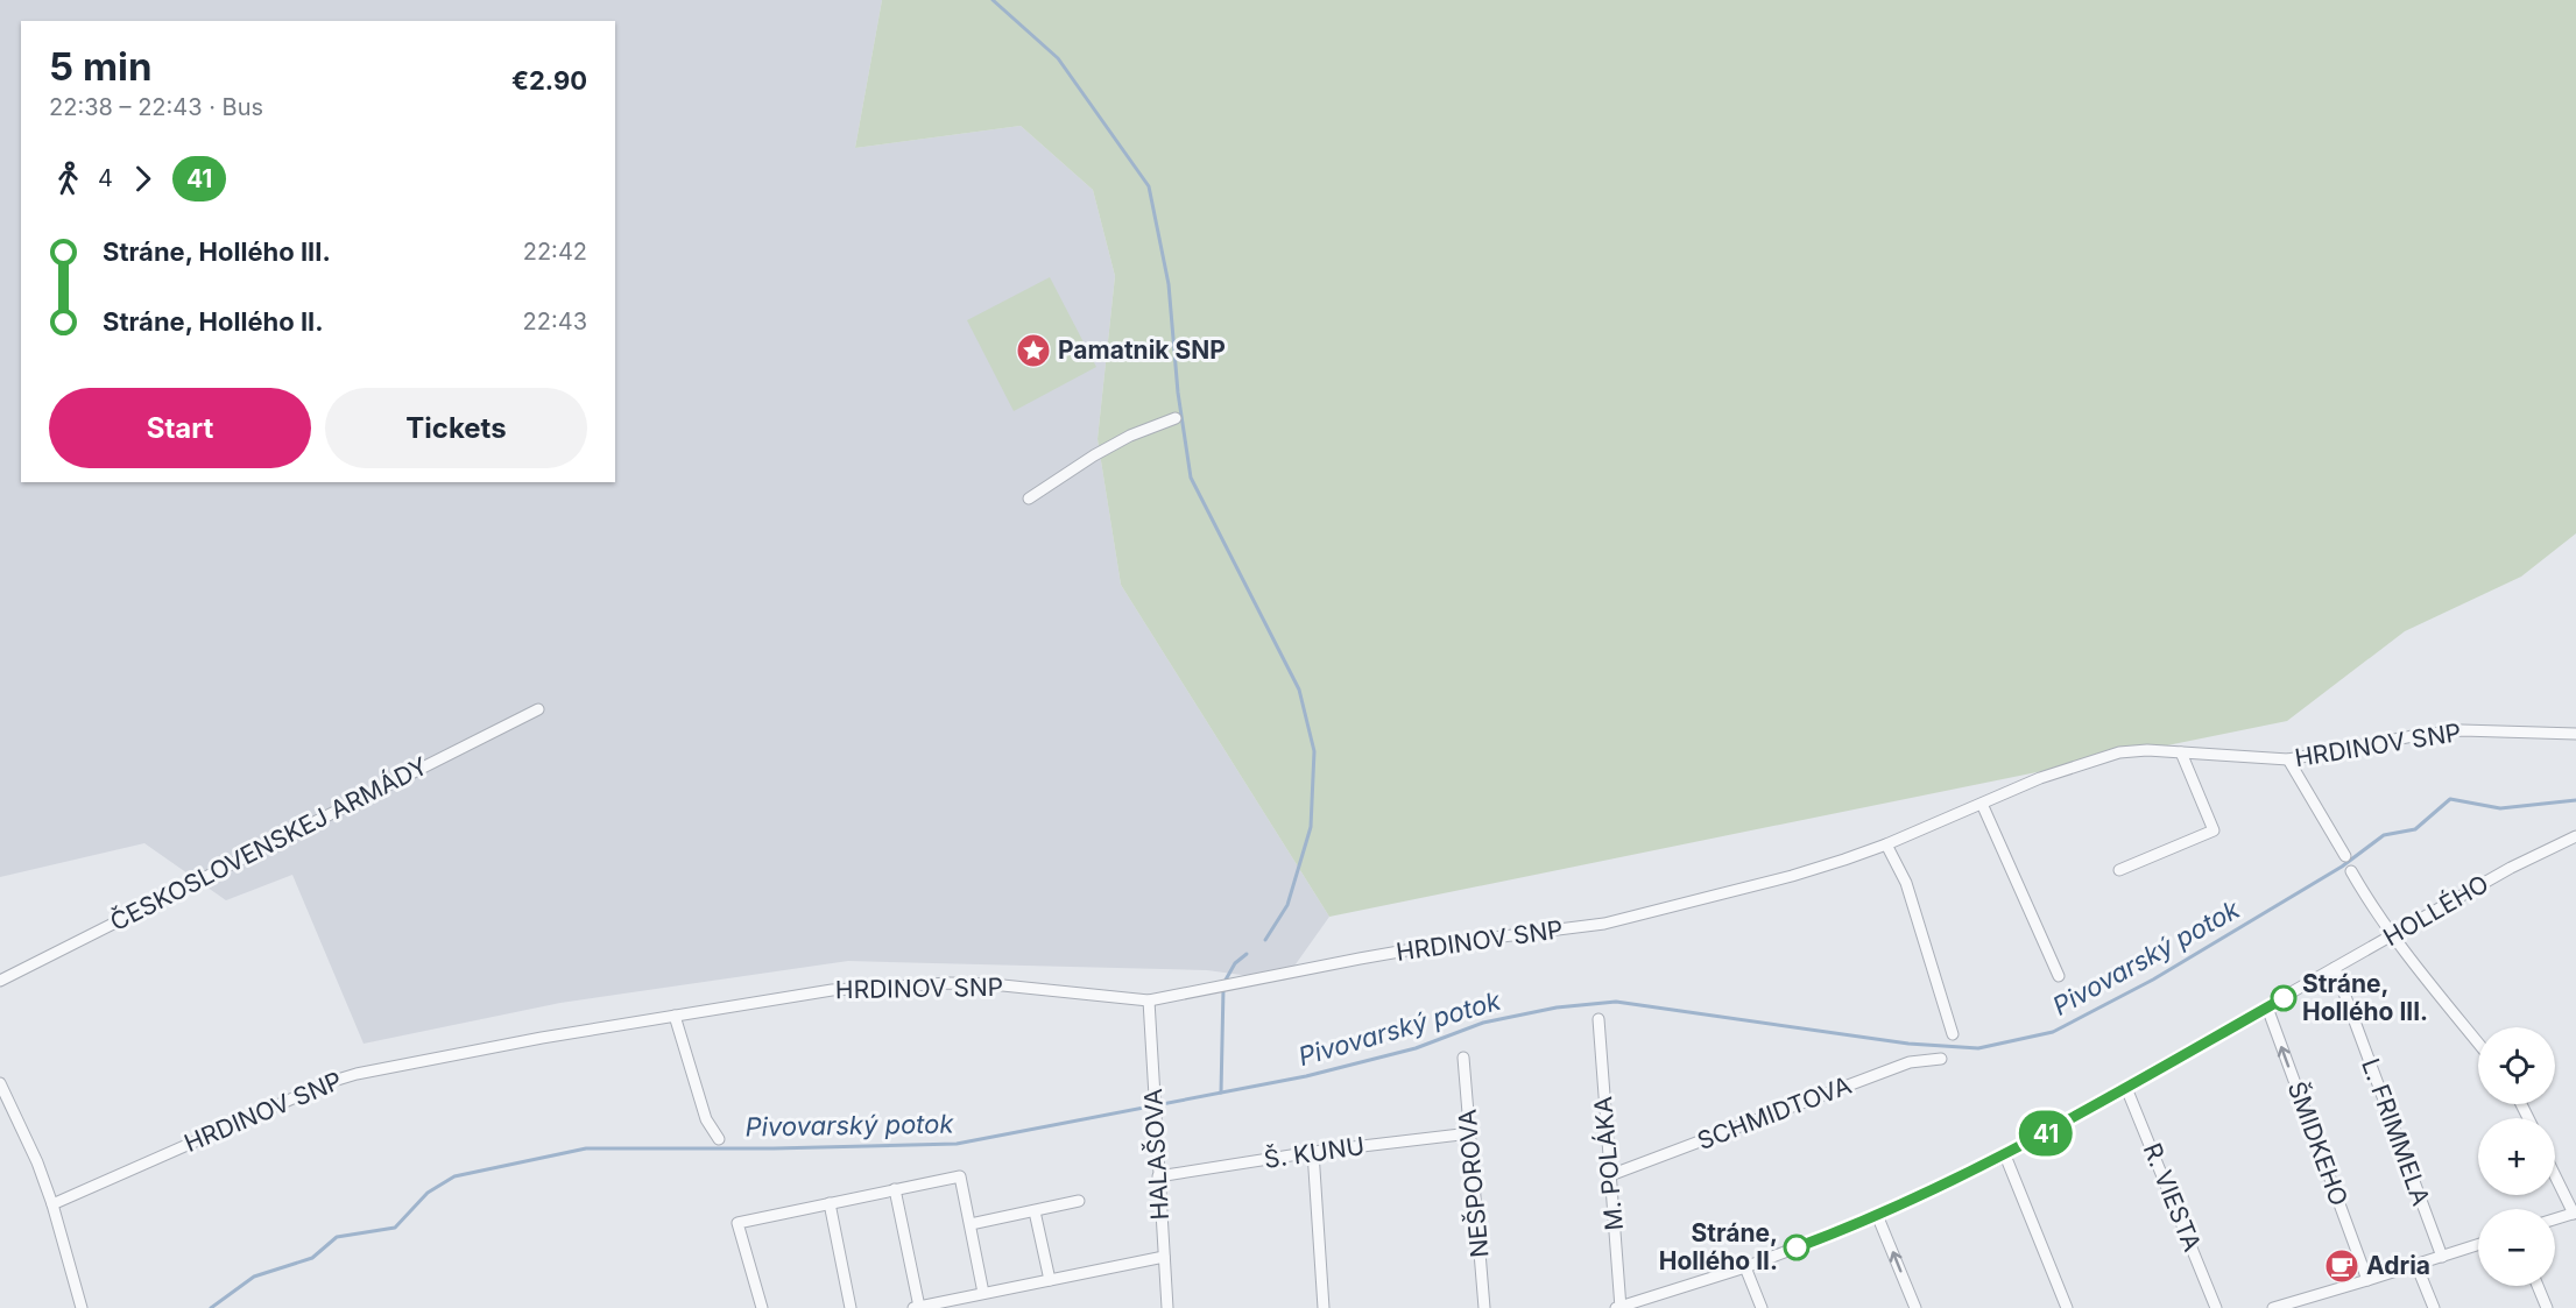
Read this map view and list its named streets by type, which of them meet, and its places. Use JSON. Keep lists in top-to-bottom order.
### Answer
{
  "streets": {
    "street": [
      "HRDINOV SNP",
      "ČESKOSLOVENSKEJ ARMÁDY",
      "HOLLÉHO",
      "SCHMIDTOVA",
      "L. FRIMMELA",
      "ŠMIDKEHO",
      "Š. KUNU",
      "HALAŠOVA",
      "M. POLÁKA",
      "NEŠPOROVA",
      "R. VIESTA"
    ]
  },
  "crossings": [
    ["HRDINOV SNP", "HALAŠOVA"],
    ["HOLLÉHO", "L. FRIMMELA"],
    ["HOLLÉHO", "ŠMIDKEHO"],
    ["HOLLÉHO", "M. POLÁKA"],
    ["HOLLÉHO", "R. VIESTA"],
    ["SCHMIDTOVA", "M. POLÁKA"],
    ["Š. KUNU", "HALAŠOVA"],
    ["Š. KUNU", "NEŠPOROVA"]
  ],
  "one_way": ["ŠMIDKEHO"],
  "water": ["Pivovarský potok"],
  "places": {
    "place": ["Pamatnik SNP"],
    "other": ["Stráne, Hollého III.", "Stráne, Hollého II."],
    "cafe": ["Adria"]
  },
  "lines": ["bus line 41"],
  "page": {
    "on_map": "41",
    "heading": ["5 min", "22:38 – 22:43 · Bus", "€2.90"],
    "legs": ["4", "41"],
    "list": [
      {
        "name": "Stráne, Hollého III.",
        "value": "22:42"
      },
      {
        "name": "Stráne, Hollého II.",
        "value": "22:43"
      }
    ],
    "buttons": ["Start", "Tickets"],
    "map_buttons": ["+", "−"]
  }
}
